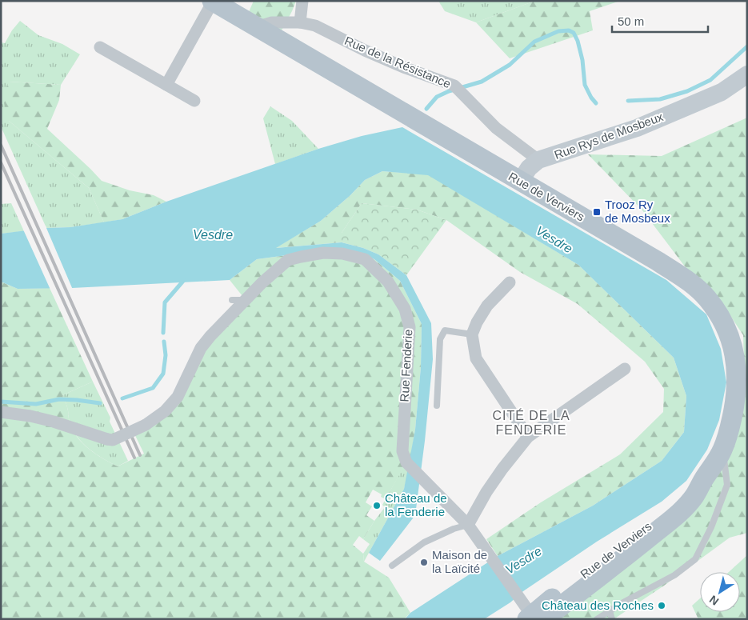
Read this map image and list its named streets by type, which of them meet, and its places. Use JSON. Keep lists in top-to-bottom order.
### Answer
{
  "streets": {
    "main road": ["Rue Rys de Mosbeux", "Rue de Verviers"],
    "street": ["Rue de la Résistance", "Rue Fenderie"]
  },
  "crossings": [
    ["Rue de la Résistance", "Rue Rys de Mosbeux"],
    ["Rue de la Résistance", "Rue de Verviers"],
    ["Rue Rys de Mosbeux", "Rue de Verviers"],
    ["Rue de Verviers", "Rue Fenderie"]
  ],
  "districts": ["CITÉ DE LA FENDERIE"],
  "water": ["Vesdre"],
  "places": {
    "transit": ["Trooz Ry de Mosbeux"],
    "other": ["Château de la Fenderie", "Maison de la Laïcité", "Château des Roches"]
  },
  "scale_bar": "50 m",
  "north": "bottom left"
}
